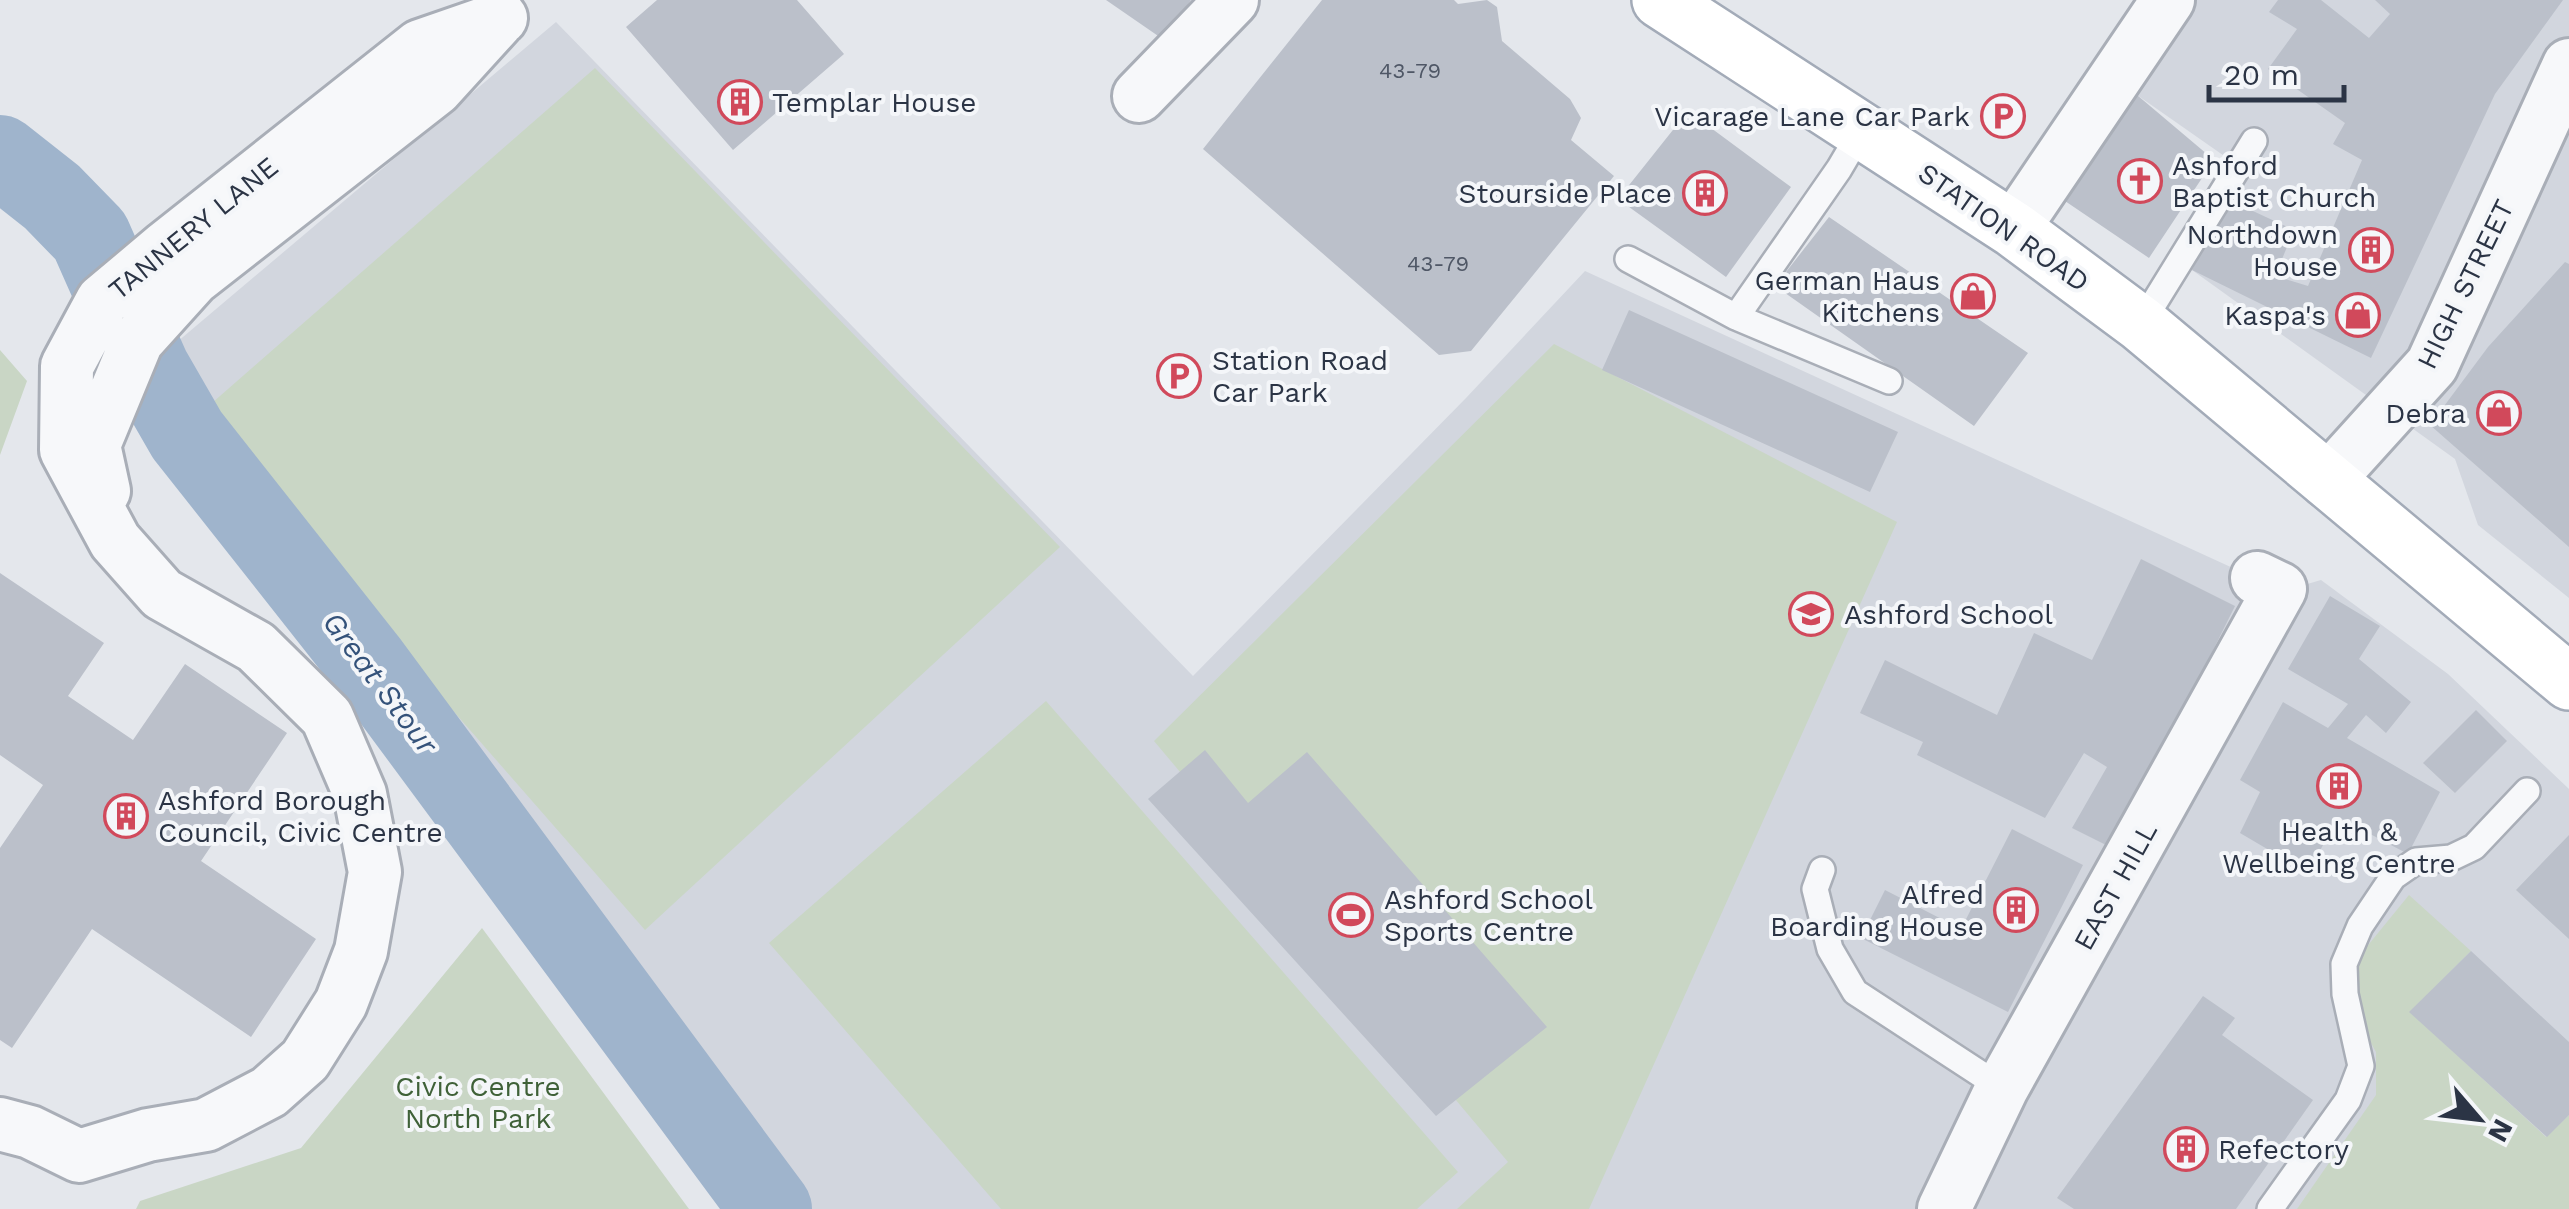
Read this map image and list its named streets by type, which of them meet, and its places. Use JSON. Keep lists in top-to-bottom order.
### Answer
{
  "streets": {
    "main road": ["STATION ROAD"],
    "street": ["TANNERY LANE", "HIGH STREET", "EAST HILL"]
  },
  "crossings": [
    ["STATION ROAD", "HIGH STREET"]
  ],
  "water": ["Great Stour"],
  "parks": ["Civic Centre North Park"],
  "places": {
    "building": [
      "Templar House",
      "Stourside Place",
      "Northdown House",
      "Health & Wellbeing Centre",
      "Ashford Borough Council, Civic Centre",
      "Alfred Boarding House",
      "Refectory"
    ],
    "parking": ["Vicarage Lane Car Park", "Station Road Car Park"],
    "church": ["Ashford Baptist Church"],
    "shop": ["German Haus Kitchens", "Kaspa's", "Debra"],
    "school or university": ["Ashford School"],
    "sports": ["Ashford School Sports Centre"]
  },
  "house_numbers": ["43-79", "43-79"],
  "scale_bar": "20 m",
  "north": "bottom right"
}
